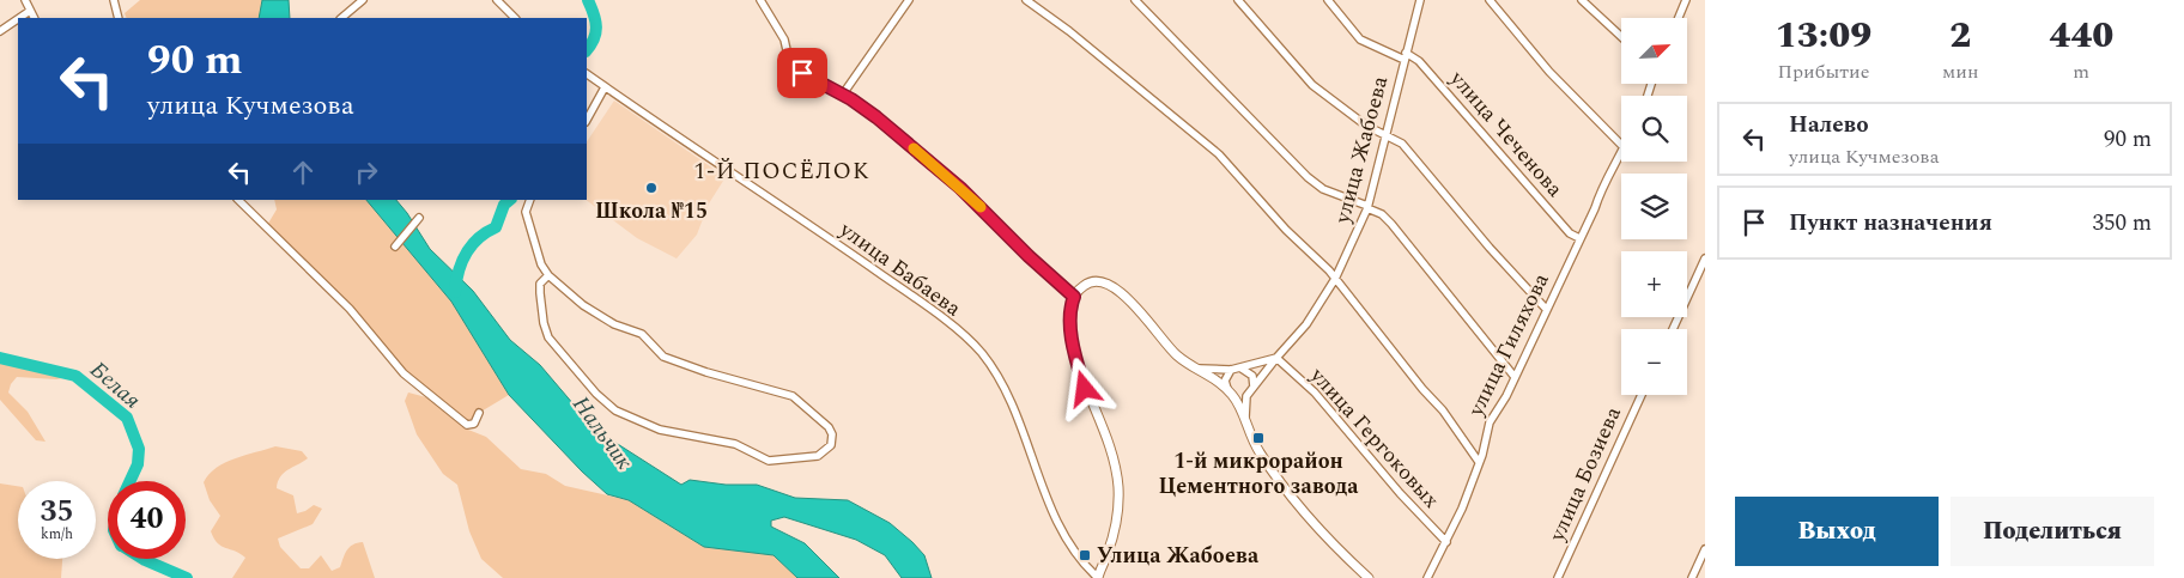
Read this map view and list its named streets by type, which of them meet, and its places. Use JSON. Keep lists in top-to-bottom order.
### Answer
{
  "streets": {
    "street": [
      "улица Чеченова",
      "улица Жабоева",
      "улица Бабаева",
      "улица Гиляхова",
      "улица Гергоковых",
      "улица Бозиева"
    ]
  },
  "crossings": [
    ["улица Чеченова", "улица Жабоева"],
    ["улица Чеченова", "улица Гиляхова"],
    ["улица Жабоева", "улица Гергоковых"],
    ["улица Гиляхова", "улица Гергоковых"]
  ],
  "districts": ["1-Й ПОСЁЛОК"],
  "water": ["Белая", "Нальчик"],
  "places": {
    "other": ["Школа №15"],
    "transit": ["1-й микрорайон Цементного завода", "Улица Жабоева"]
  },
  "north": "top right",
  "page": {
    "eta": [
      "13:09",
      "Прибытие",
      "2",
      "мин",
      "440",
      "m"
    ],
    "map_buttons": ["+", "−"],
    "turn": ["90 m", "улица Кучмезова"],
    "list": [
      {
        "name": "Налево",
        "note": "улица Кучмезова",
        "value": "90 m"
      },
      {
        "name": "Пункт назначения",
        "value": "350 m"
      }
    ],
    "speed": "35 km/h",
    "limit": "40",
    "buttons": ["Выход", "Поделиться"]
  }
}
